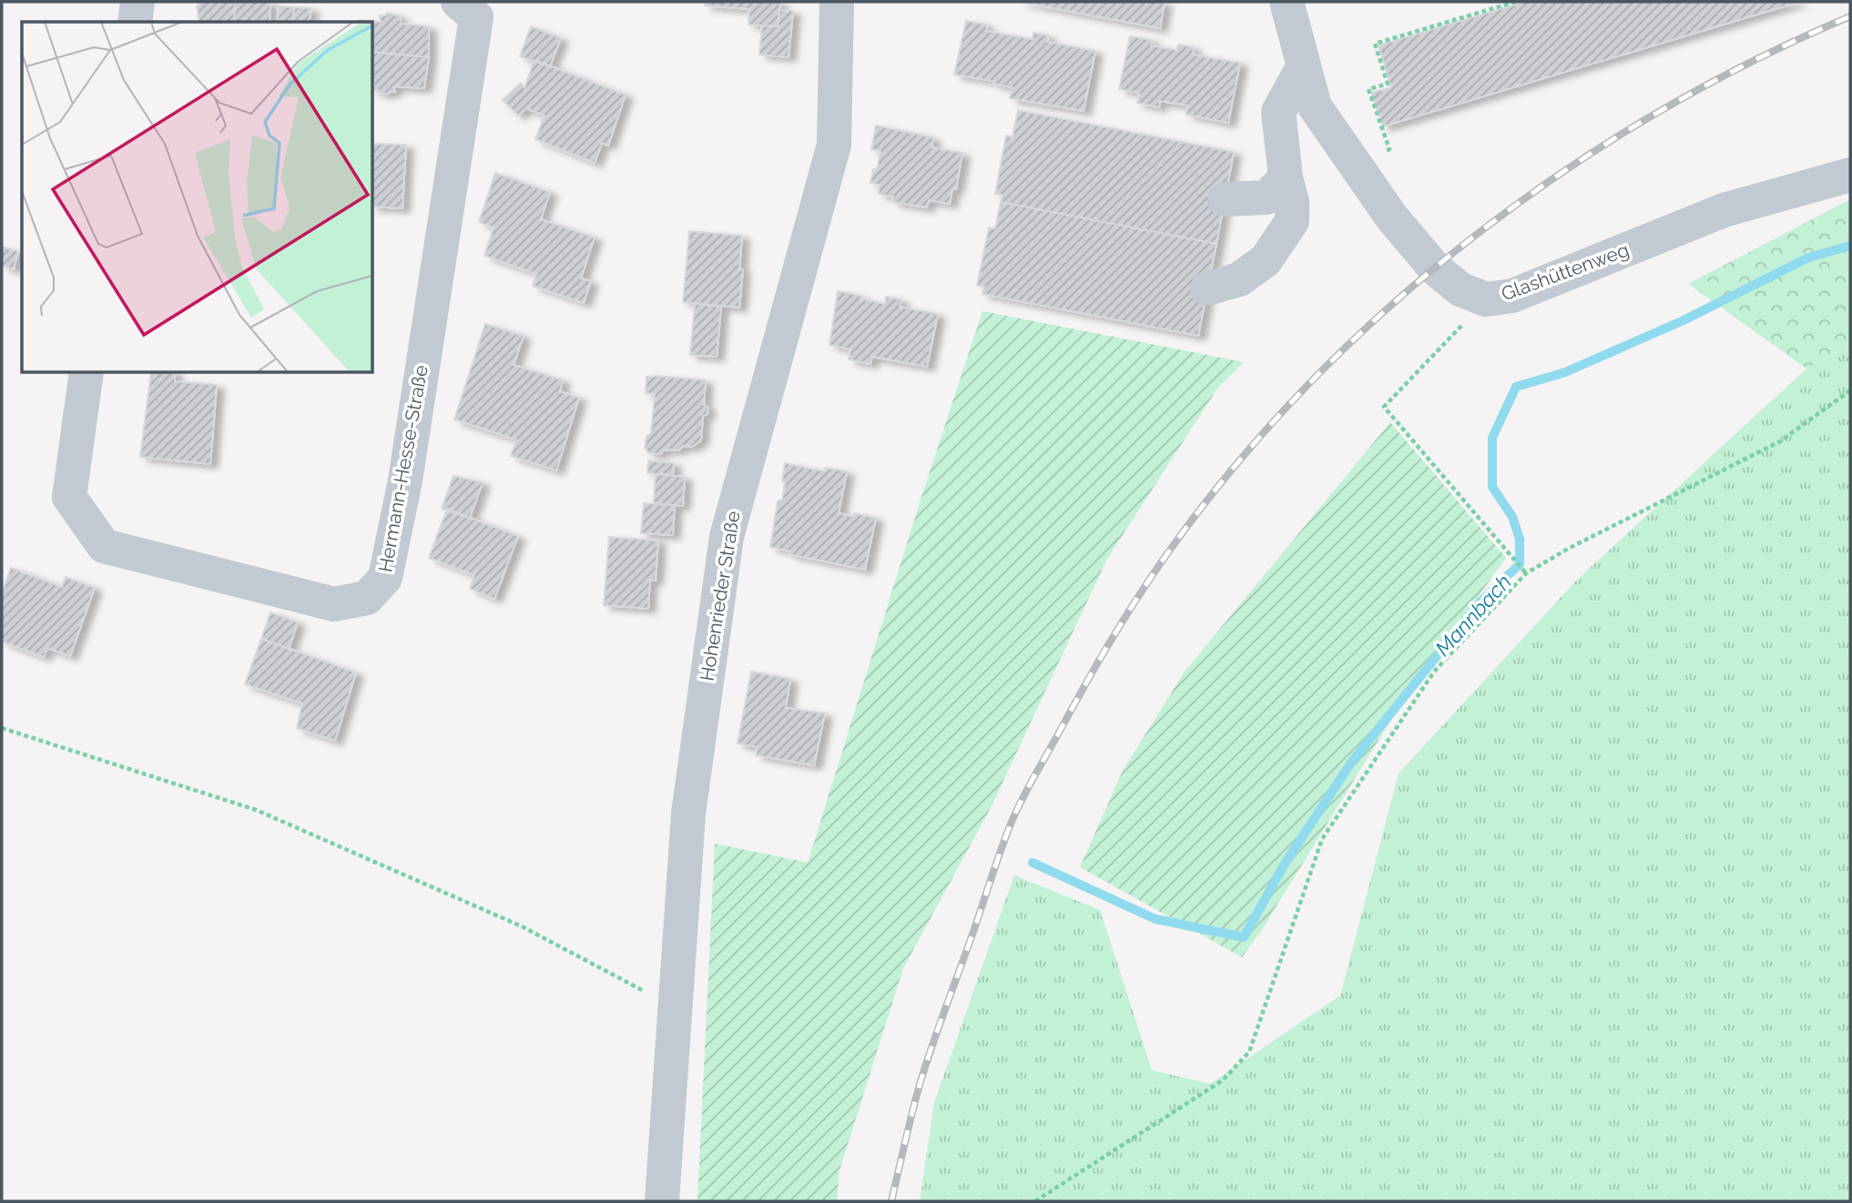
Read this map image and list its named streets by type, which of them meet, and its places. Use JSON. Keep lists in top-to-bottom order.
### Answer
{
  "streets": {
    "street": ["Glashüttenweg", "Hermann-Hesse-Straße", "Hohenrieder Straße"]
  },
  "water": ["Mannbach"]
}
